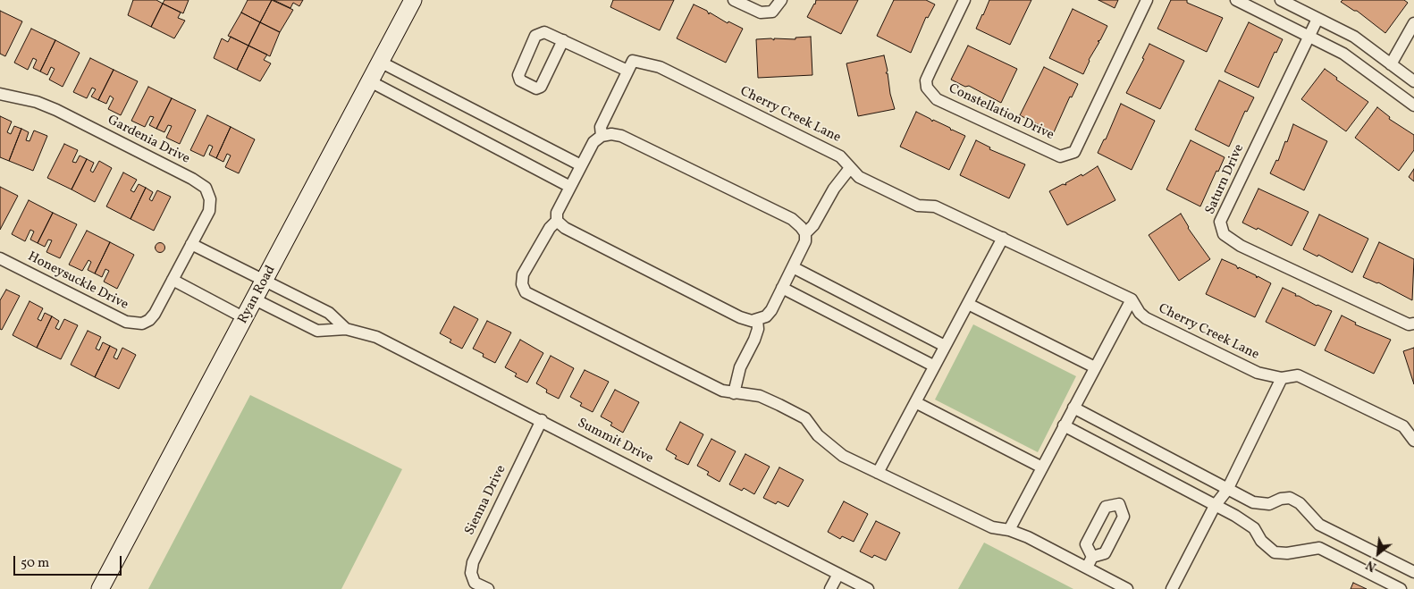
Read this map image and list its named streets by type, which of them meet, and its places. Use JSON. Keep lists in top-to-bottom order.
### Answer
{
  "streets": {
    "main road": ["Ryan Road"],
    "street": [
      "Constellation Drive",
      "Cherry Creek Lane",
      "Gardenia Drive",
      "Saturn Drive",
      "Honeysuckle Drive",
      "Summit Drive",
      "Sienna Drive"
    ]
  },
  "crossings": [
    ["Gardenia Drive", "Honeysuckle Drive"],
    ["Ryan Road", "Summit Drive"],
    ["Summit Drive", "Sienna Drive"]
  ],
  "scale_bar": "50 m",
  "north": "bottom left"
}
